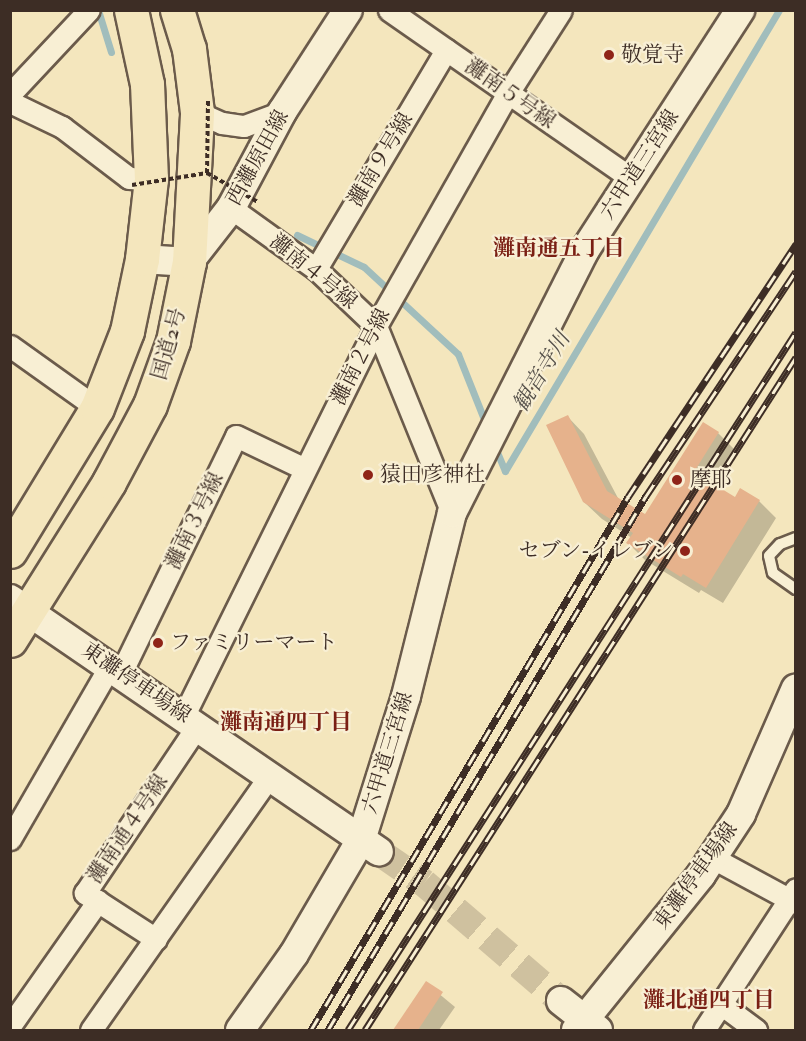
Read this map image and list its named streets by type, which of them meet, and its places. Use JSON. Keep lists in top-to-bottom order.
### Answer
{
  "streets": {
    "highway": ["国道2号"],
    "street": [
      "灘南５号線",
      "西灘原田線",
      "灘南９号線",
      "六甲道三宮線",
      "灘南４号線",
      "灘南２号線",
      "灘南３号線",
      "東灘停車場線",
      "灘南通４号線"
    ]
  },
  "crossings": [
    ["灘南５号線", "灘南９号線"],
    ["灘南５号線", "六甲道三宮線"],
    ["灘南５号線", "灘南２号線"],
    ["西灘原田線", "灘南４号線"],
    ["西灘原田線", "国道2号"],
    ["灘南９号線", "灘南４号線"],
    ["六甲道三宮線", "灘南４号線"],
    ["六甲道三宮線", "東灘停車場線"],
    ["灘南４号線", "灘南２号線"],
    ["国道2号", "東灘停車場線"],
    ["灘南２号線", "灘南３号線"],
    ["灘南２号線", "東灘停車場線"],
    ["灘南２号線", "灘南通４号線"],
    ["灘南３号線", "東灘停車場線"],
    ["東灘停車場線", "灘南通４号線"]
  ],
  "districts": ["灘南通五丁目", "灘南通四丁目", "灘北通四丁目"],
  "water": ["観音寺川"],
  "places": [
    "敬覚寺",
    "猿田彦神社",
    "摩耶",
    "セブン-イレブン",
    "ファミリーマート"
  ]
}
